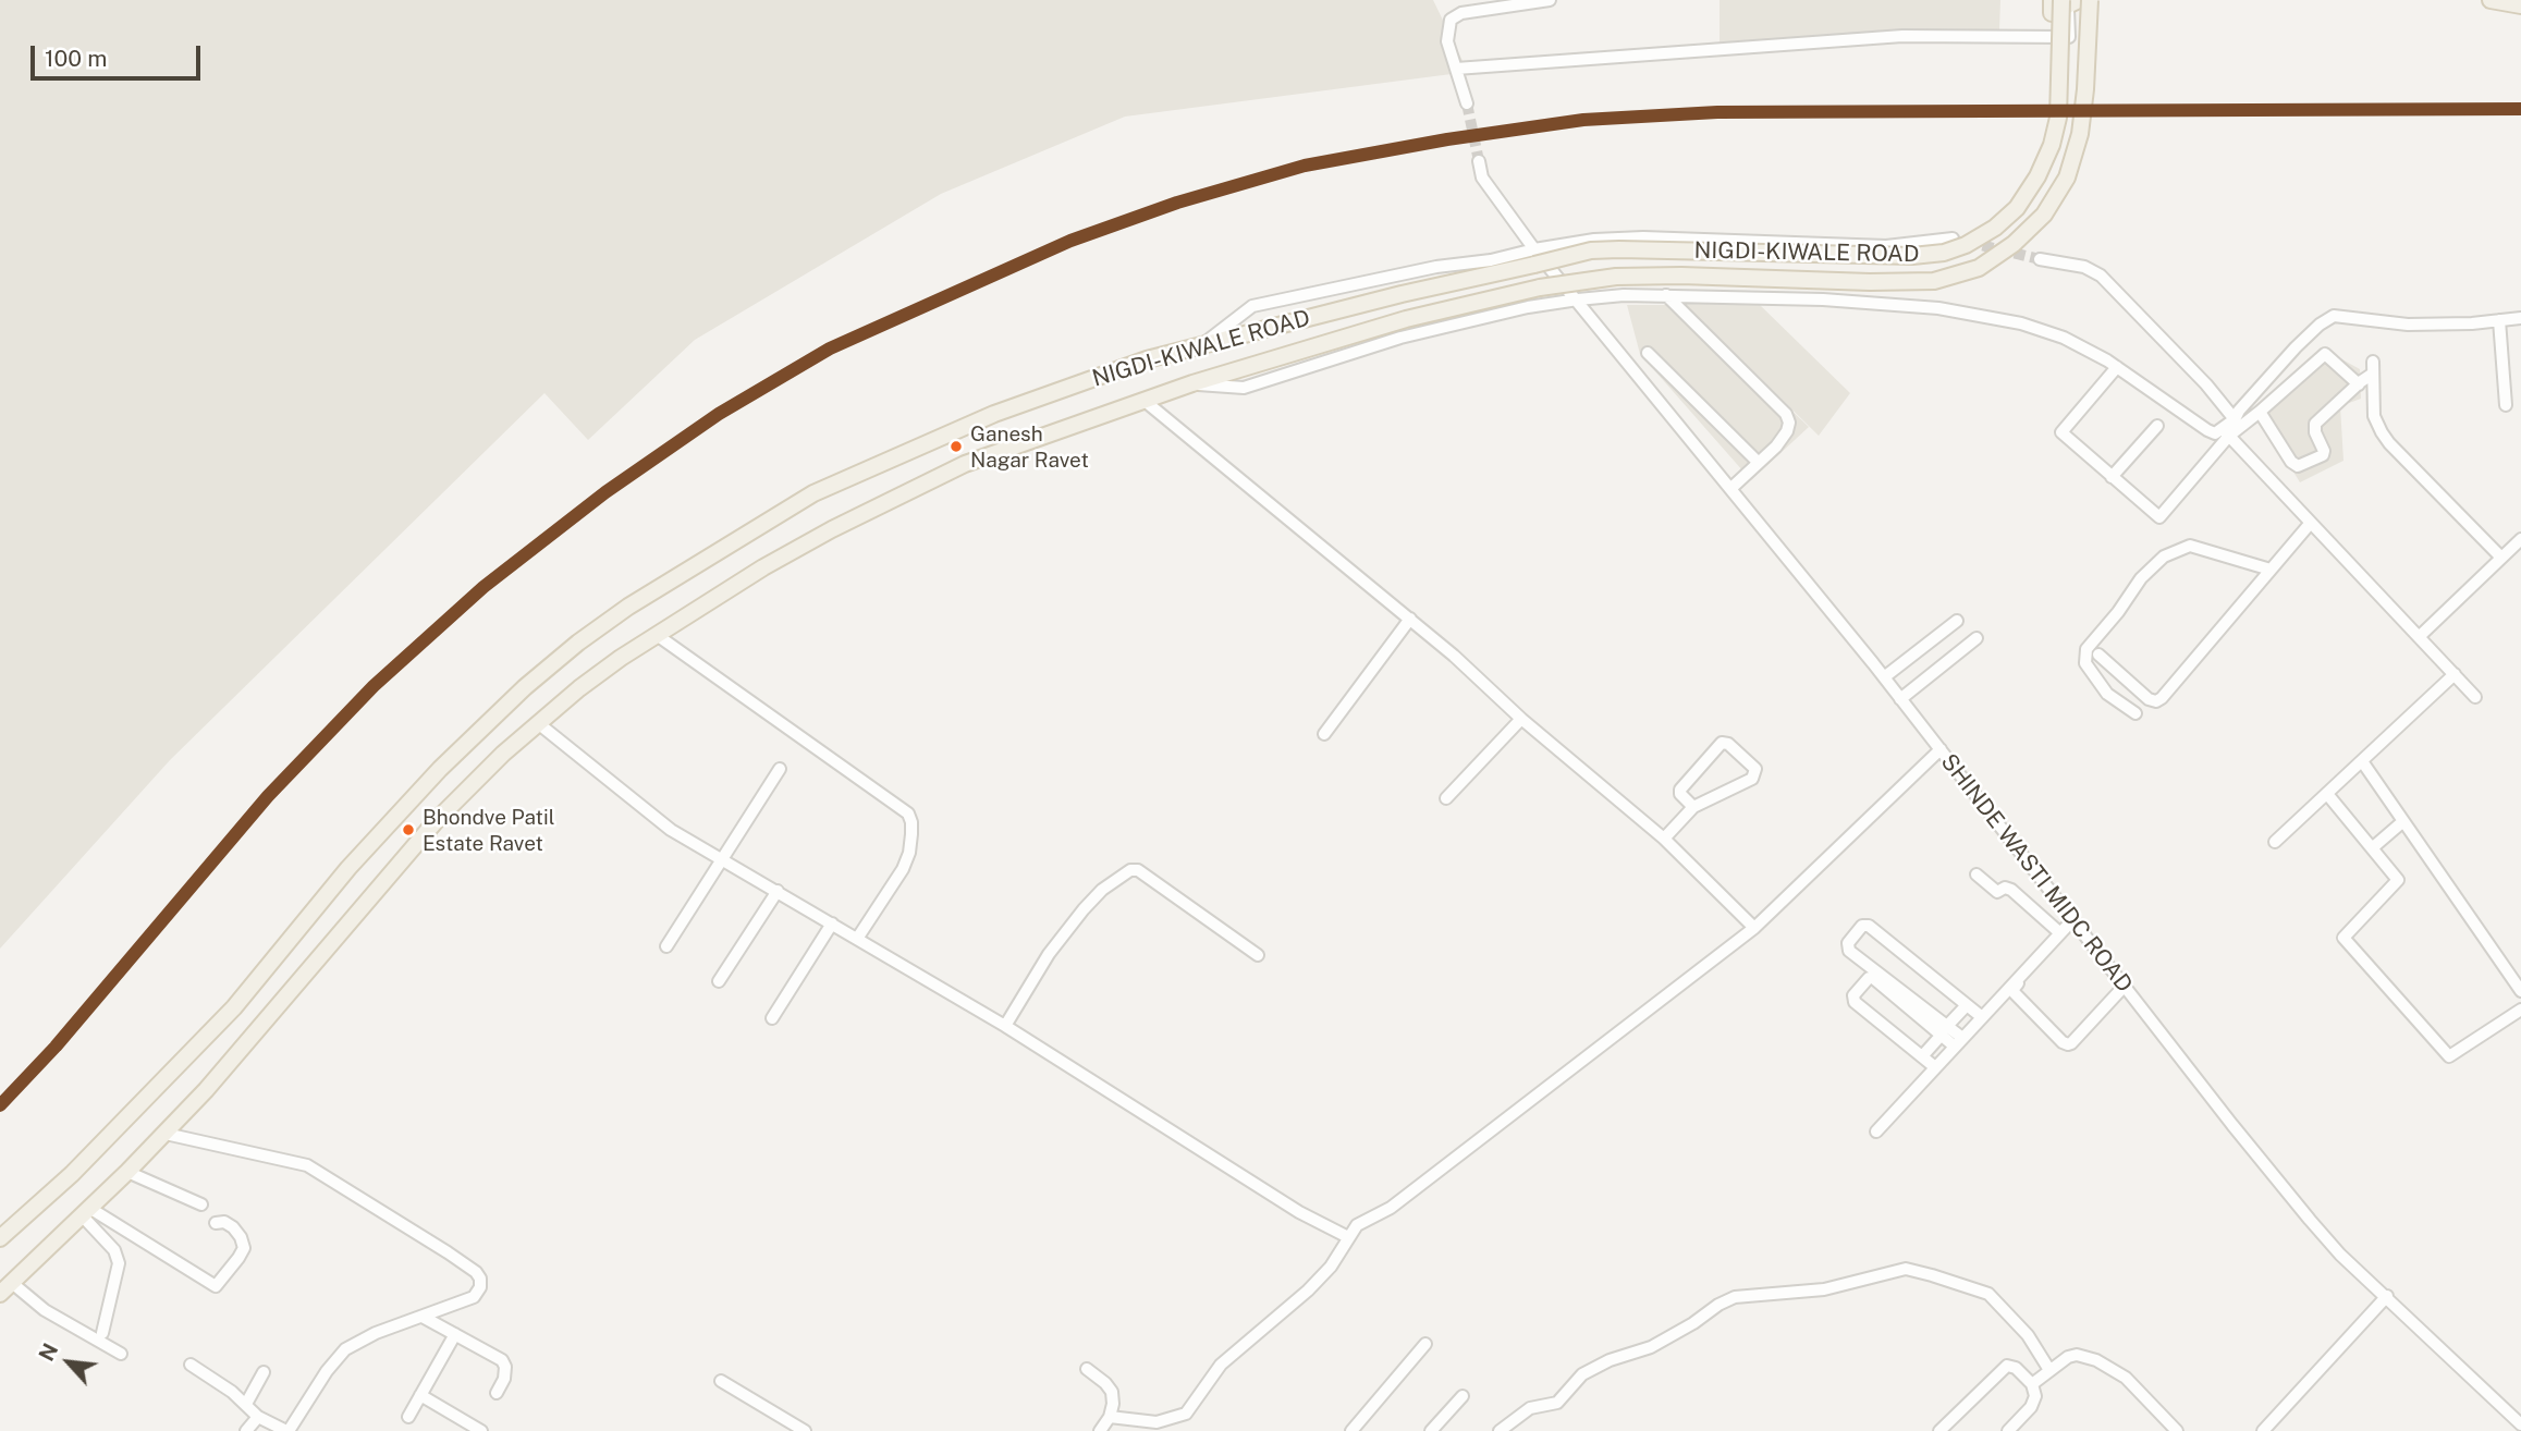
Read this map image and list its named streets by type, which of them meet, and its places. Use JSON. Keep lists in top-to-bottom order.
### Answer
{
  "streets": {
    "main road": ["NIGDI-KIWALE ROAD"],
    "street": ["SHINDE WASTI MIDC ROAD"]
  },
  "places": ["Ganesh Nagar Ravet", "Bhondve Patil Estate Ravet"],
  "scale_bar": "100 m",
  "north": "top left"
}
